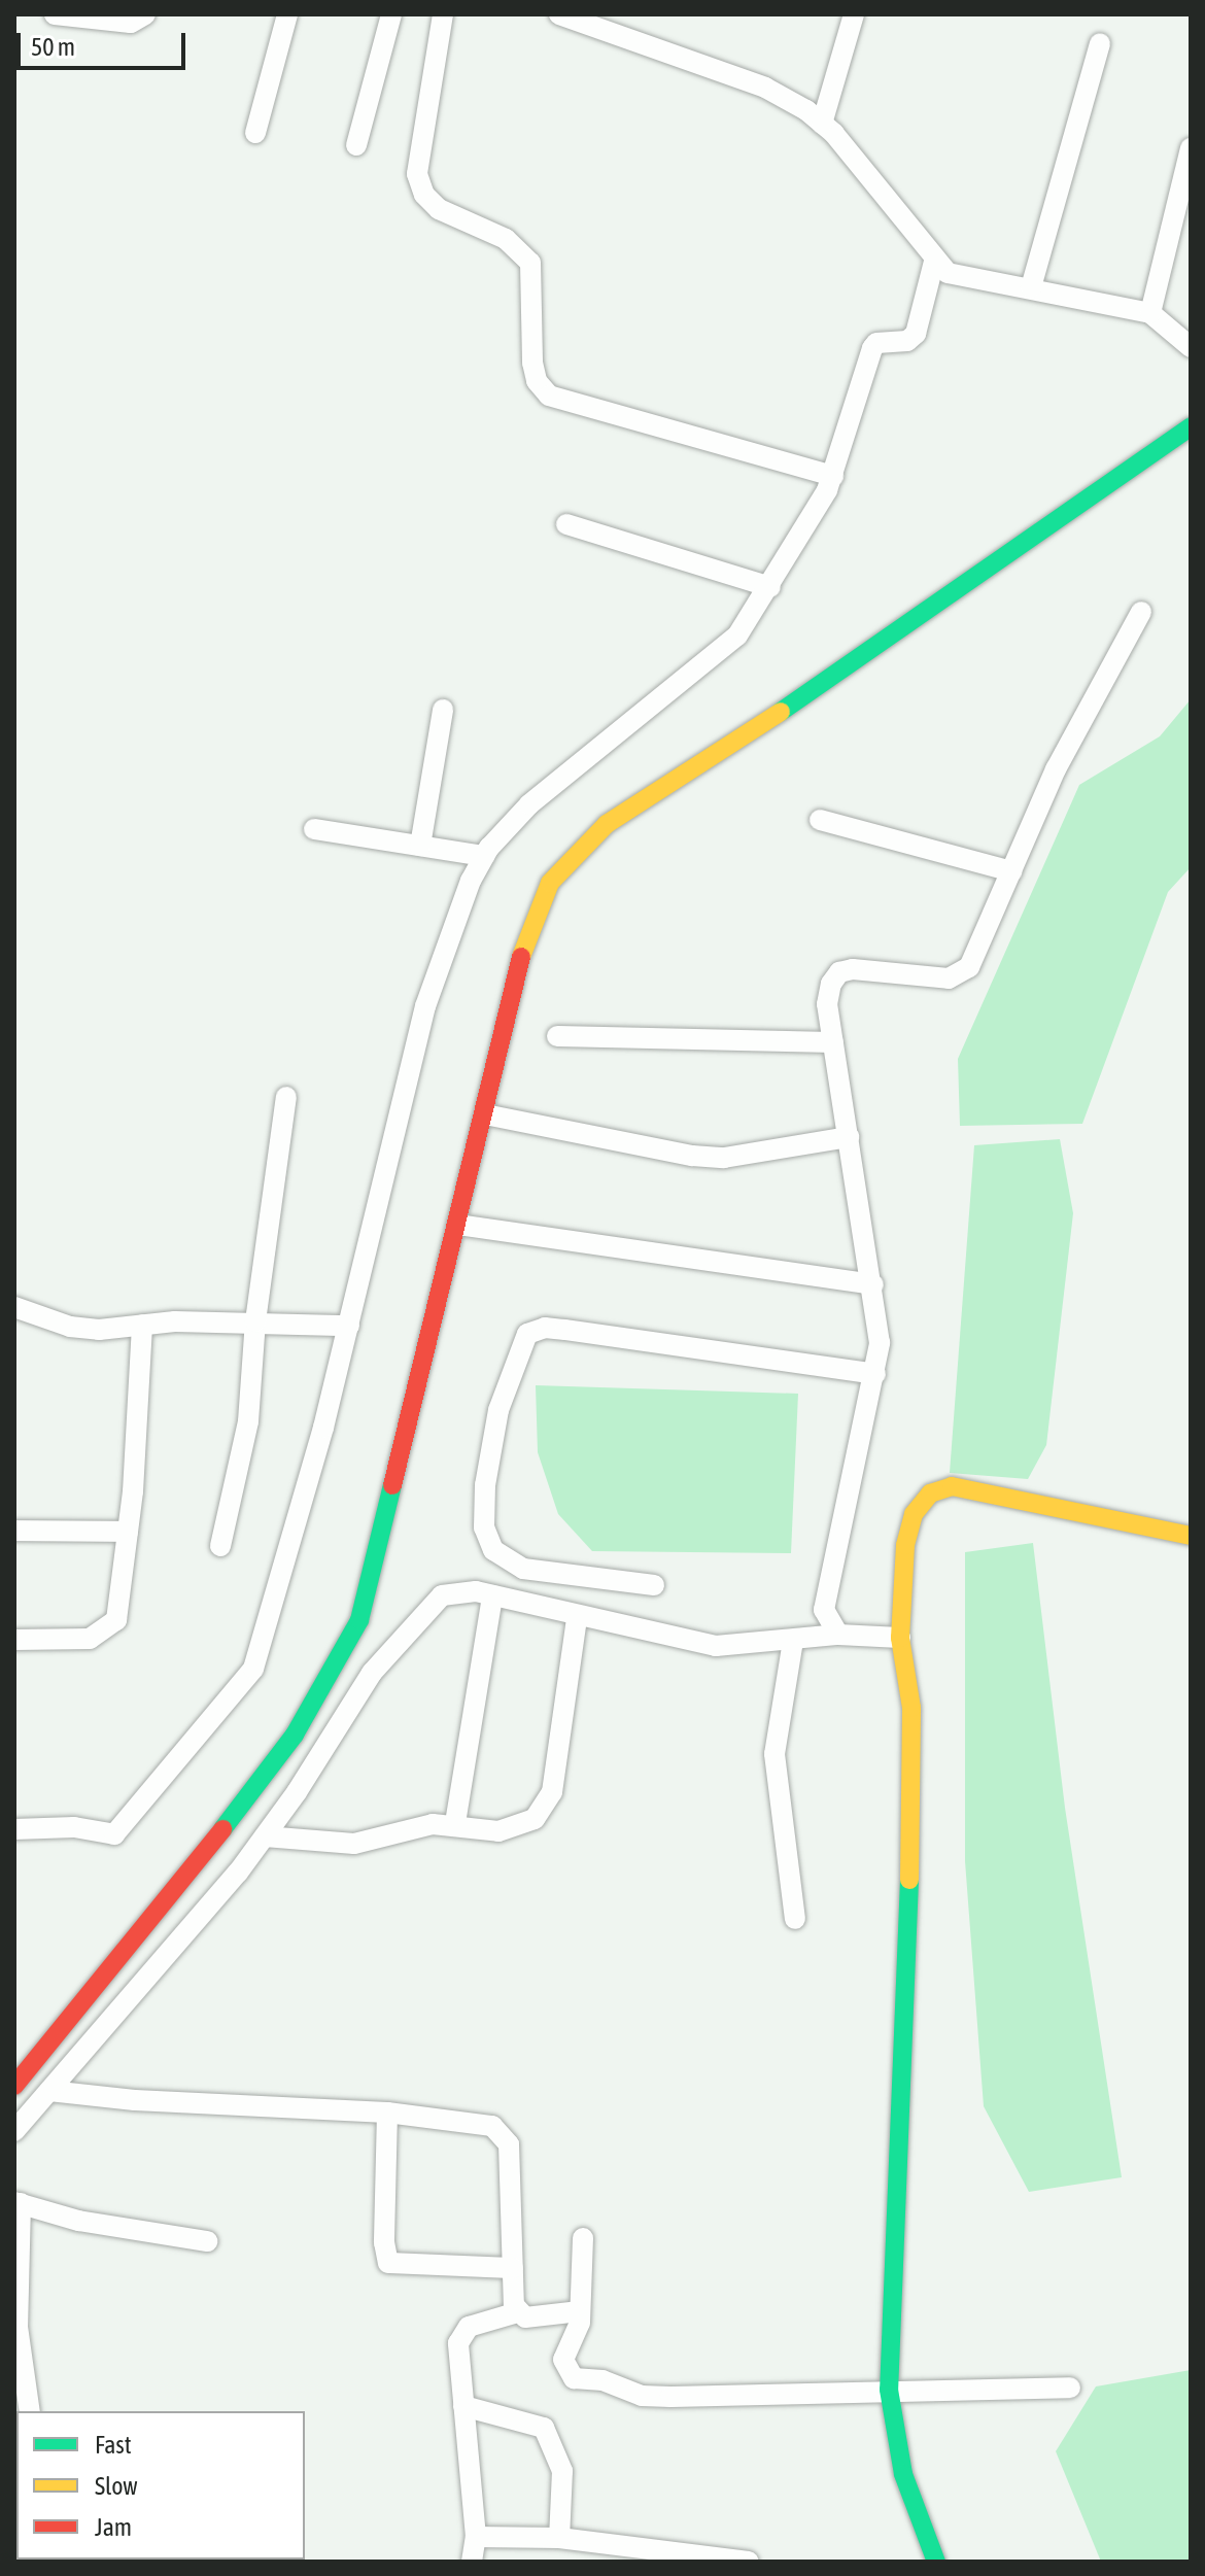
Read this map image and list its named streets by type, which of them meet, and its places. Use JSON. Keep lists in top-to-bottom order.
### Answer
{
  "legend": ["Fast", "Slow", "Jam"],
  "scale_bar": "50 m"
}
